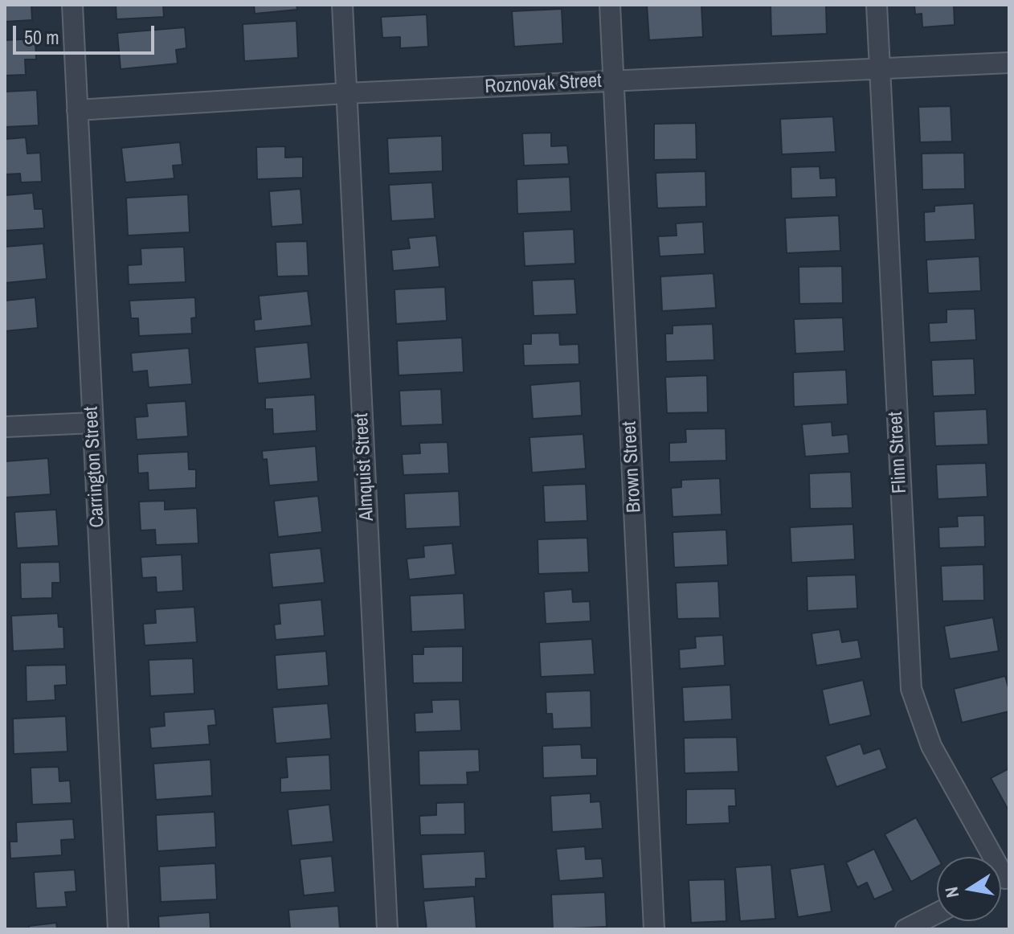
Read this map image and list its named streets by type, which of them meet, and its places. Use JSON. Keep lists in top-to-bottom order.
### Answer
{
  "streets": {
    "street": [
      "Roznovak Street",
      "Flinn Street",
      "Carrington Street",
      "Almquist Street",
      "Brown Street"
    ]
  },
  "crossings": [
    ["Roznovak Street", "Flinn Street"],
    ["Roznovak Street", "Carrington Street"],
    ["Roznovak Street", "Almquist Street"],
    ["Roznovak Street", "Brown Street"]
  ],
  "scale_bar": "50 m",
  "north": "left"
}
